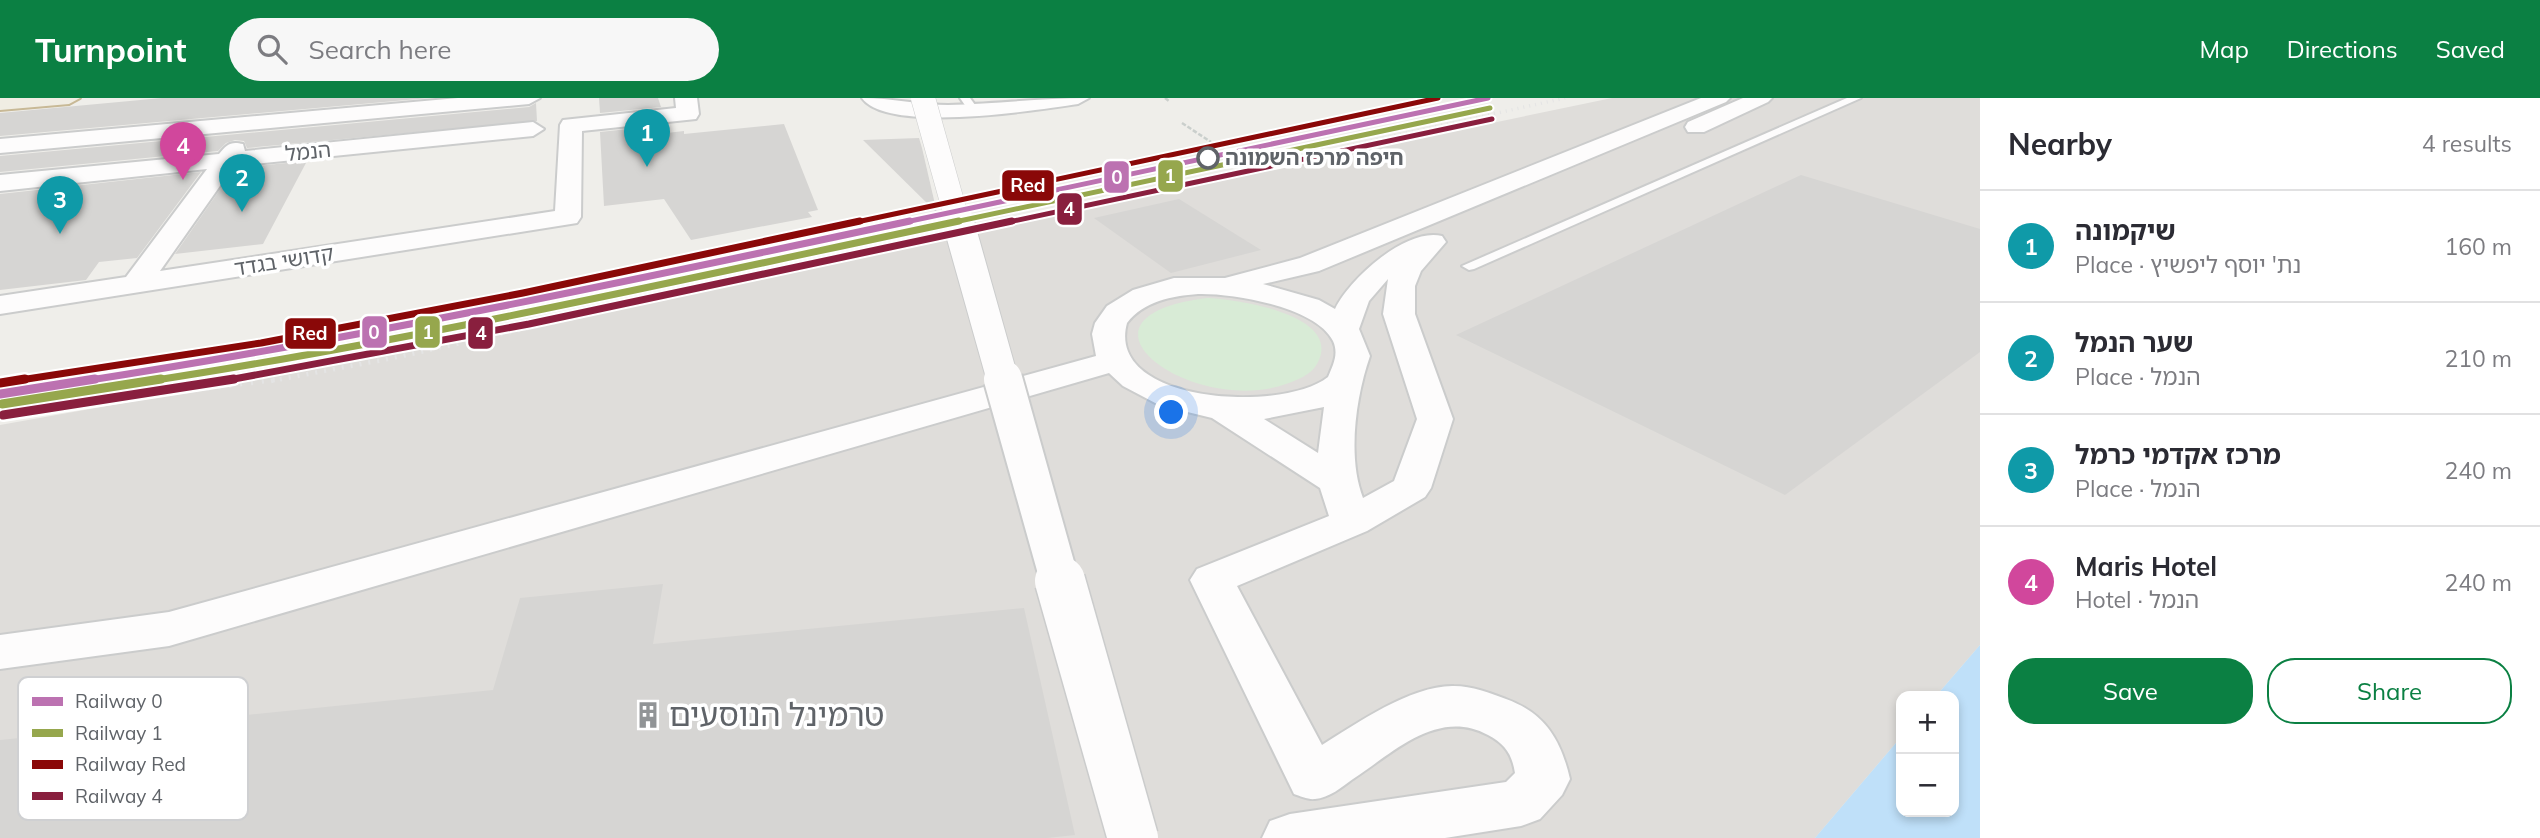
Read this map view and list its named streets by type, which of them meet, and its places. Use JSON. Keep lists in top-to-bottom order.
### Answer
{
  "streets": {
    "street": ["הנמל", "קדושי בגדד"]
  },
  "places": {
    "other": ["חיפה מרכז השמונה"],
    "building": ["טרמינל הנוסעים"]
  },
  "lines": [
    "rail line 0",
    "rail line Red",
    "rail line 1",
    "rail line 4"
  ],
  "legend": [
    "Railway 0",
    "Railway 1",
    "Railway Red",
    "Railway 4"
  ],
  "page": {
    "header": "Turnpoint",
    "search": "Search here",
    "nav": ["Map", "Directions", "Saved"],
    "heading": ["Nearby", "4 results"],
    "pins": [
      "1",
      "4",
      "2",
      "3"
    ],
    "list": [
      {
        "mark": "1",
        "name": "שיקמונה",
        "note": "Place · נת' יוסף ליפשיץ",
        "value": "160 m"
      },
      {
        "mark": "2",
        "name": "שער הנמל",
        "note": "Place · הנמל",
        "value": "210 m"
      },
      {
        "mark": "3",
        "name": "מרכז אקדמי כרמל",
        "note": "Place · הנמל",
        "value": "240 m"
      },
      {
        "mark": "4",
        "name": "Maris Hotel",
        "note": "Hotel · הנמל",
        "value": "240 m"
      }
    ],
    "buttons": ["Save", "Share"],
    "map_buttons": ["+", "−"]
  }
}
